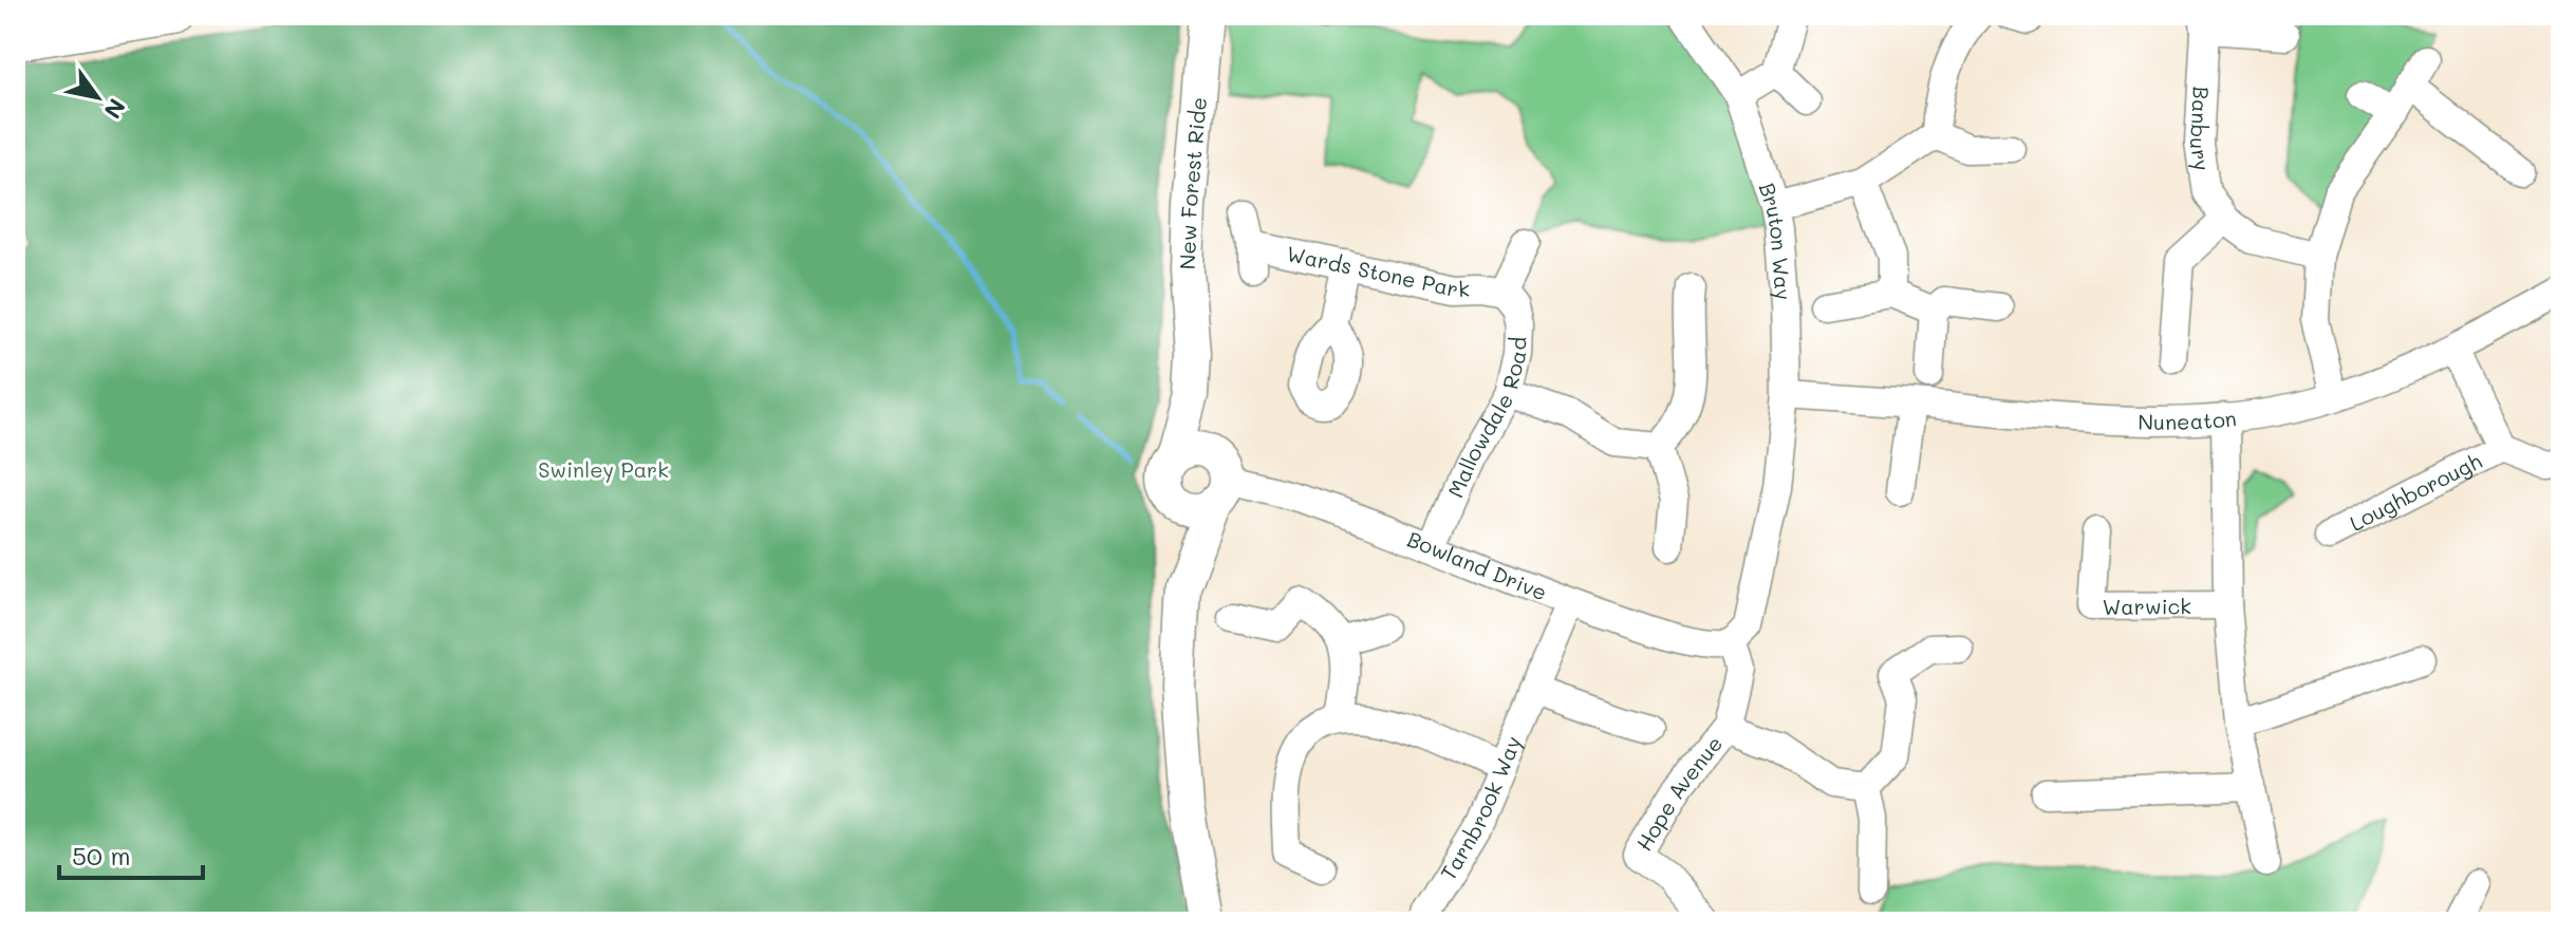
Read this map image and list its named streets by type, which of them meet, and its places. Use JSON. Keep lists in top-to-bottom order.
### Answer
{
  "streets": {
    "main road": ["New Forest Ride"],
    "street": [
      "Banbury",
      "Bruton Way",
      "Wards Stone Park",
      "Mallowdale Road",
      "Nuneaton",
      "Loughborough",
      "Bowland Drive",
      "Warwick",
      "Hope Avenue",
      "Tarnbrook Way"
    ]
  },
  "crossings": [
    ["New Forest Ride", "Bowland Drive"],
    ["Bruton Way", "Nuneaton"],
    ["Wards Stone Park", "Mallowdale Road"],
    ["Mallowdale Road", "Bowland Drive"],
    ["Nuneaton", "Loughborough"],
    ["Bowland Drive", "Hope Avenue"],
    ["Bowland Drive", "Tarnbrook Way"]
  ],
  "parks": ["Swinley Park"],
  "scale_bar": "50 m",
  "north": "bottom right"
}
